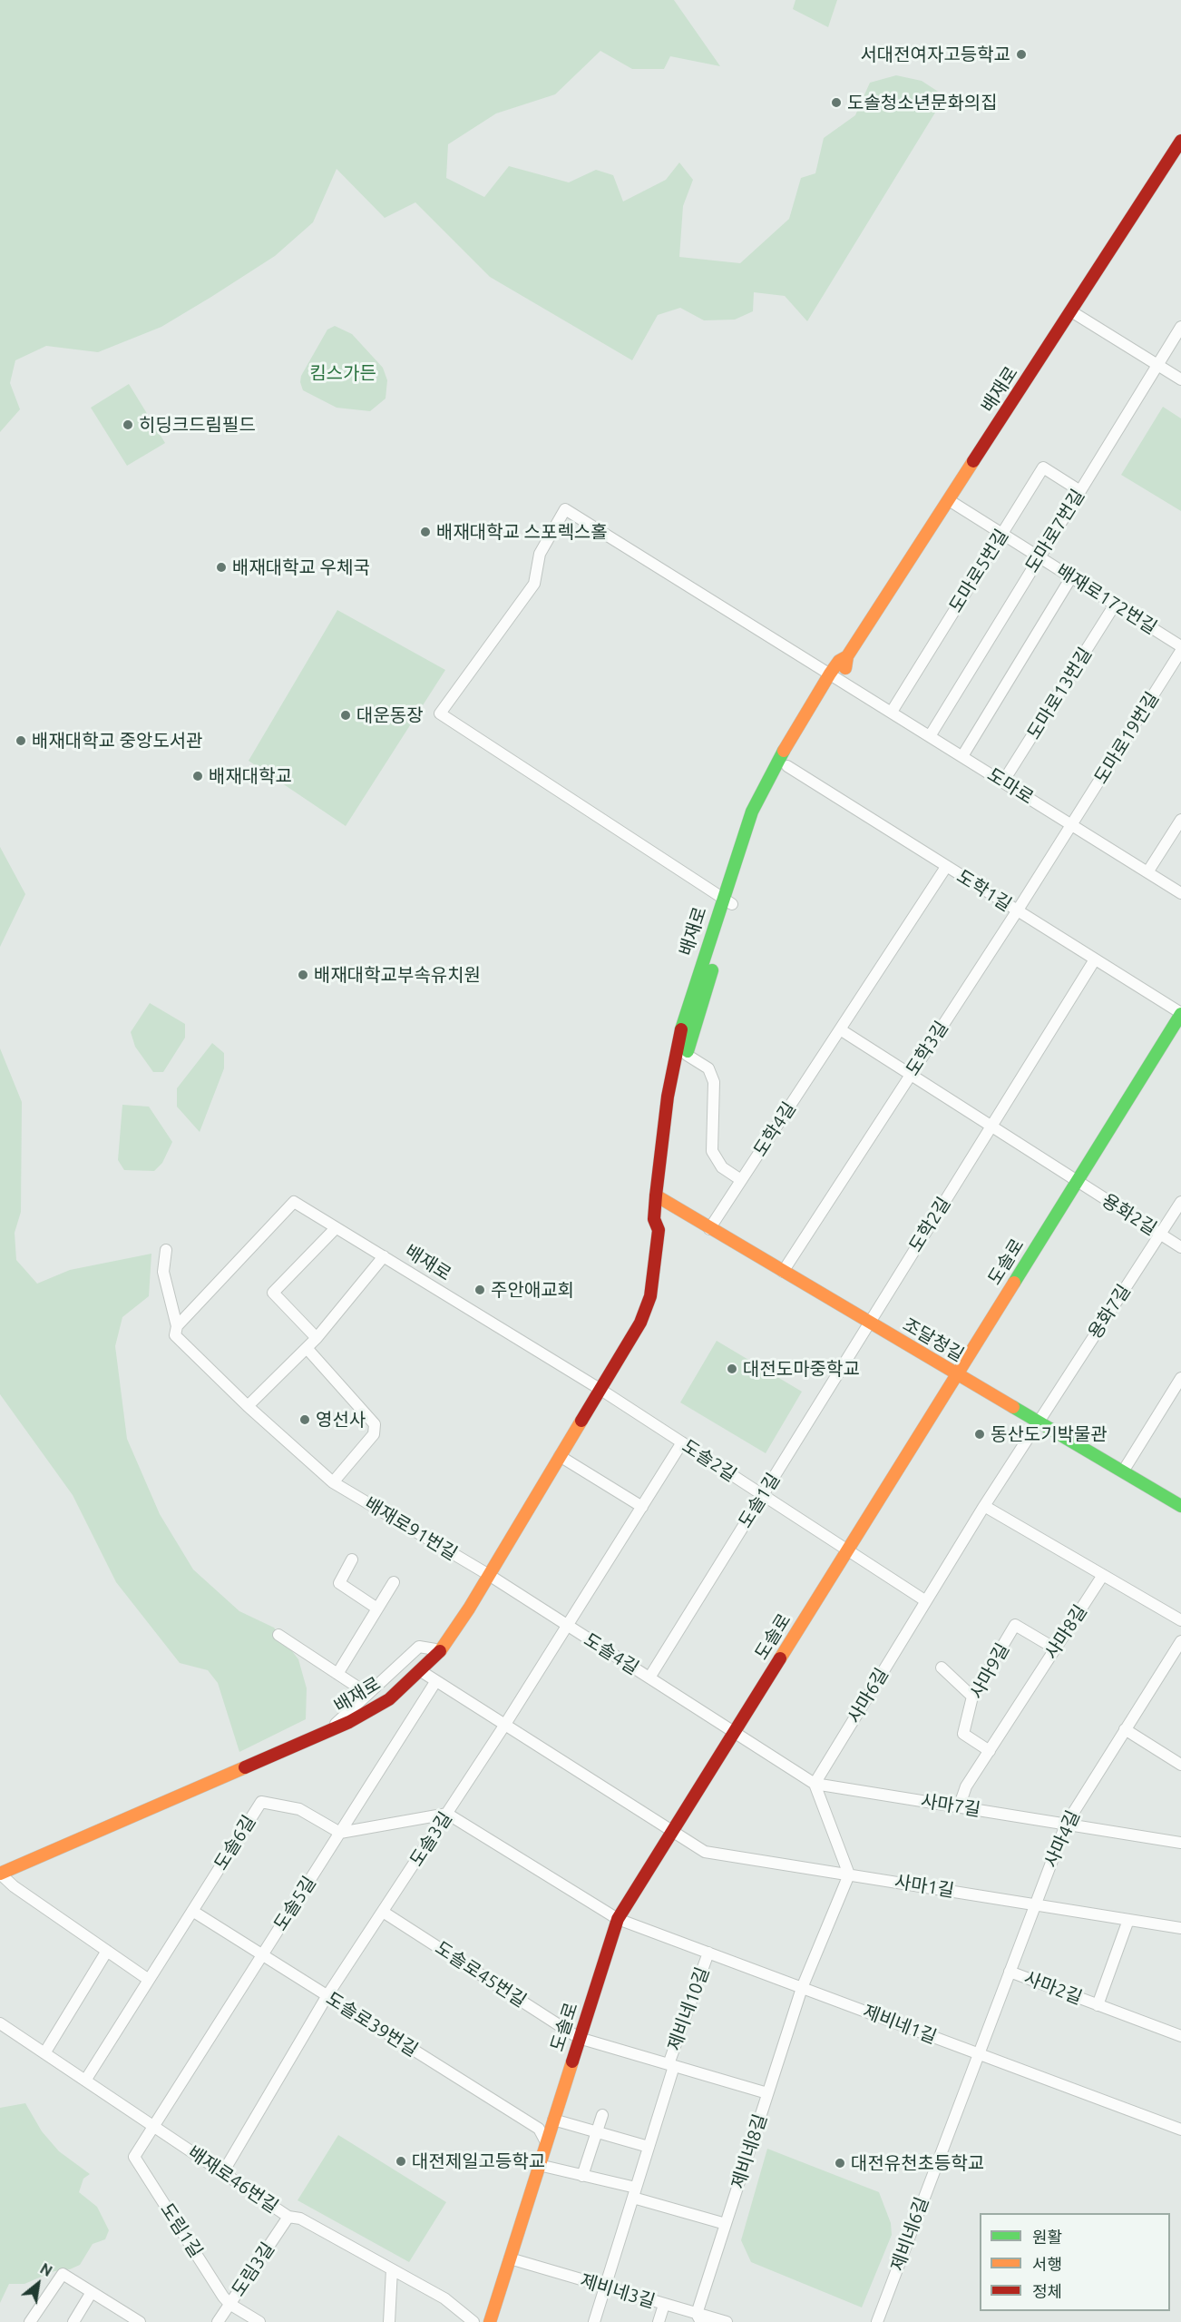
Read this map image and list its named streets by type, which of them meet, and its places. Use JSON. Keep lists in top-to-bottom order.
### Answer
{
  "streets": {
    "main road": ["배재로", "도솔로", "조달청길"],
    "street": [
      "도마로7번길",
      "도마로5번길",
      "배재로172번길",
      "도마로13번길",
      "도마로19번길",
      "도마로",
      "도학1길",
      "도학3길",
      "도학4길",
      "용화2길",
      "도학2길",
      "용화7길",
      "도솔2길",
      "도솔1길",
      "배재로91번길",
      "사마8길",
      "도솔4길",
      "사마9길",
      "사마6길",
      "사마7길",
      "도솔3길",
      "사마4길",
      "도솔6길",
      "사마1길",
      "도솔5길",
      "도솔로45번길",
      "사마2길",
      "제비네10길",
      "도솔로39번길",
      "제비네1길",
      "제비네8길",
      "배재로46번길",
      "도림1길",
      "제비네6길",
      "도림3길",
      "제비네3길"
    ]
  },
  "crossings": [
    ["배재로", "배재로172번길"],
    ["배재로", "도마로"],
    ["배재로", "도학1길"],
    ["배재로", "조달청길"],
    ["배재로", "도솔2길"],
    ["배재로", "배재로91번길"],
    ["배재로", "도솔4길"],
    ["도마로7번길", "도마로5번길"],
    ["도마로7번길", "배재로172번길"],
    ["도마로7번길", "도마로"],
    ["도마로5번길", "배재로172번길"],
    ["도마로5번길", "도마로"],
    ["배재로172번길", "도마로13번길"],
    ["도마로13번길", "도마로"],
    ["도마로19번길", "도마로"],
    ["도마로19번길", "도학3길"],
    ["도마로", "도학3길"],
    ["도학1길", "도학3길"],
    ["도학1길", "도학4길"],
    ["도학1길", "도학2길"],
    ["도학1길", "도솔로"],
    ["도학3길", "조달청길"],
    ["도학4길", "조달청길"],
    ["용화2길", "도솔로"],
    ["용화2길", "용화7길"],
    ["도학2길", "조달청길"],
    ["도학2길", "도솔1길"],
    ["도솔로", "조달청길"],
    ["도솔로", "도솔2길"],
    ["도솔로", "도솔4길"],
    ["도솔로", "사마7길"],
    ["도솔로", "사마1길"],
    ["도솔로", "도솔로45번길"],
    ["도솔로", "제비네10길"],
    ["도솔로", "도솔로39번길"],
    ["도솔로", "제비네1길"],
    ["도솔로", "제비네3길"],
    ["용화7길", "조달청길"],
    ["용화7길", "사마6길"],
    ["조달청길", "도솔1길"],
    ["조달청길", "사마6길"],
    ["도솔2길", "도솔1길"],
    ["도솔2길", "사마6길"],
    ["도솔2길", "도솔3길"],
    ["도솔1길", "도솔4길"],
    ["배재로91번길", "도솔4길"],
    ["사마8길", "사마9길"],
    ["사마8길", "사마7길"],
    ["도솔4길", "사마7길"],
    ["도솔4길", "도솔3길"],
    ["사마6길", "사마7길"],
    ["사마7길", "사마4길"],
    ["도솔3길", "도솔로45번길"],
    ["도솔3길", "도솔로39번길"],
    ["도솔3길", "배재로46번길"],
    ["사마4길", "사마1길"],
    ["사마4길", "사마2길"],
    ["사마4길", "제비네1길"],
    ["사마4길", "제비네6길"],
    ["도솔6길", "도솔5길"],
    ["도솔6길", "도솔로39번길"],
    ["도솔6길", "배재로46번길"],
    ["사마1길", "사마2길"],
    ["도솔5길", "도솔로39번길"],
    ["도솔5길", "배재로46번길"],
    ["도솔5길", "도림1길"],
    ["도솔로45번길", "제비네10길"],
    ["제비네10길", "제비네1길"],
    ["제비네10길", "제비네8길"],
    ["제비네10길", "제비네3길"],
    ["제비네1길", "제비네8길"],
    ["제비네1길", "제비네6길"],
    ["제비네8길", "제비네3길"],
    ["배재로46번길", "도림1길"],
    ["배재로46번길", "도림3길"],
    ["도림1길", "도림3길"]
  ],
  "parks": ["킴스가든"],
  "places": [
    "서대전여자고등학교",
    "도솔청소년문화의집",
    "히딩크드림필드",
    "배재대학교 스포렉스홀",
    "배재대학교 우체국",
    "대운동장",
    "배재대학교 중앙도서관",
    "배재대학교",
    "배재대학교부속유치원",
    "주안애교회",
    "대전도마중학교",
    "영선사",
    "동산도기박물관",
    "대전제일고등학교",
    "대전유천초등학교"
  ],
  "legend": ["원활", "서행", "정체"],
  "north": "top right"
}
